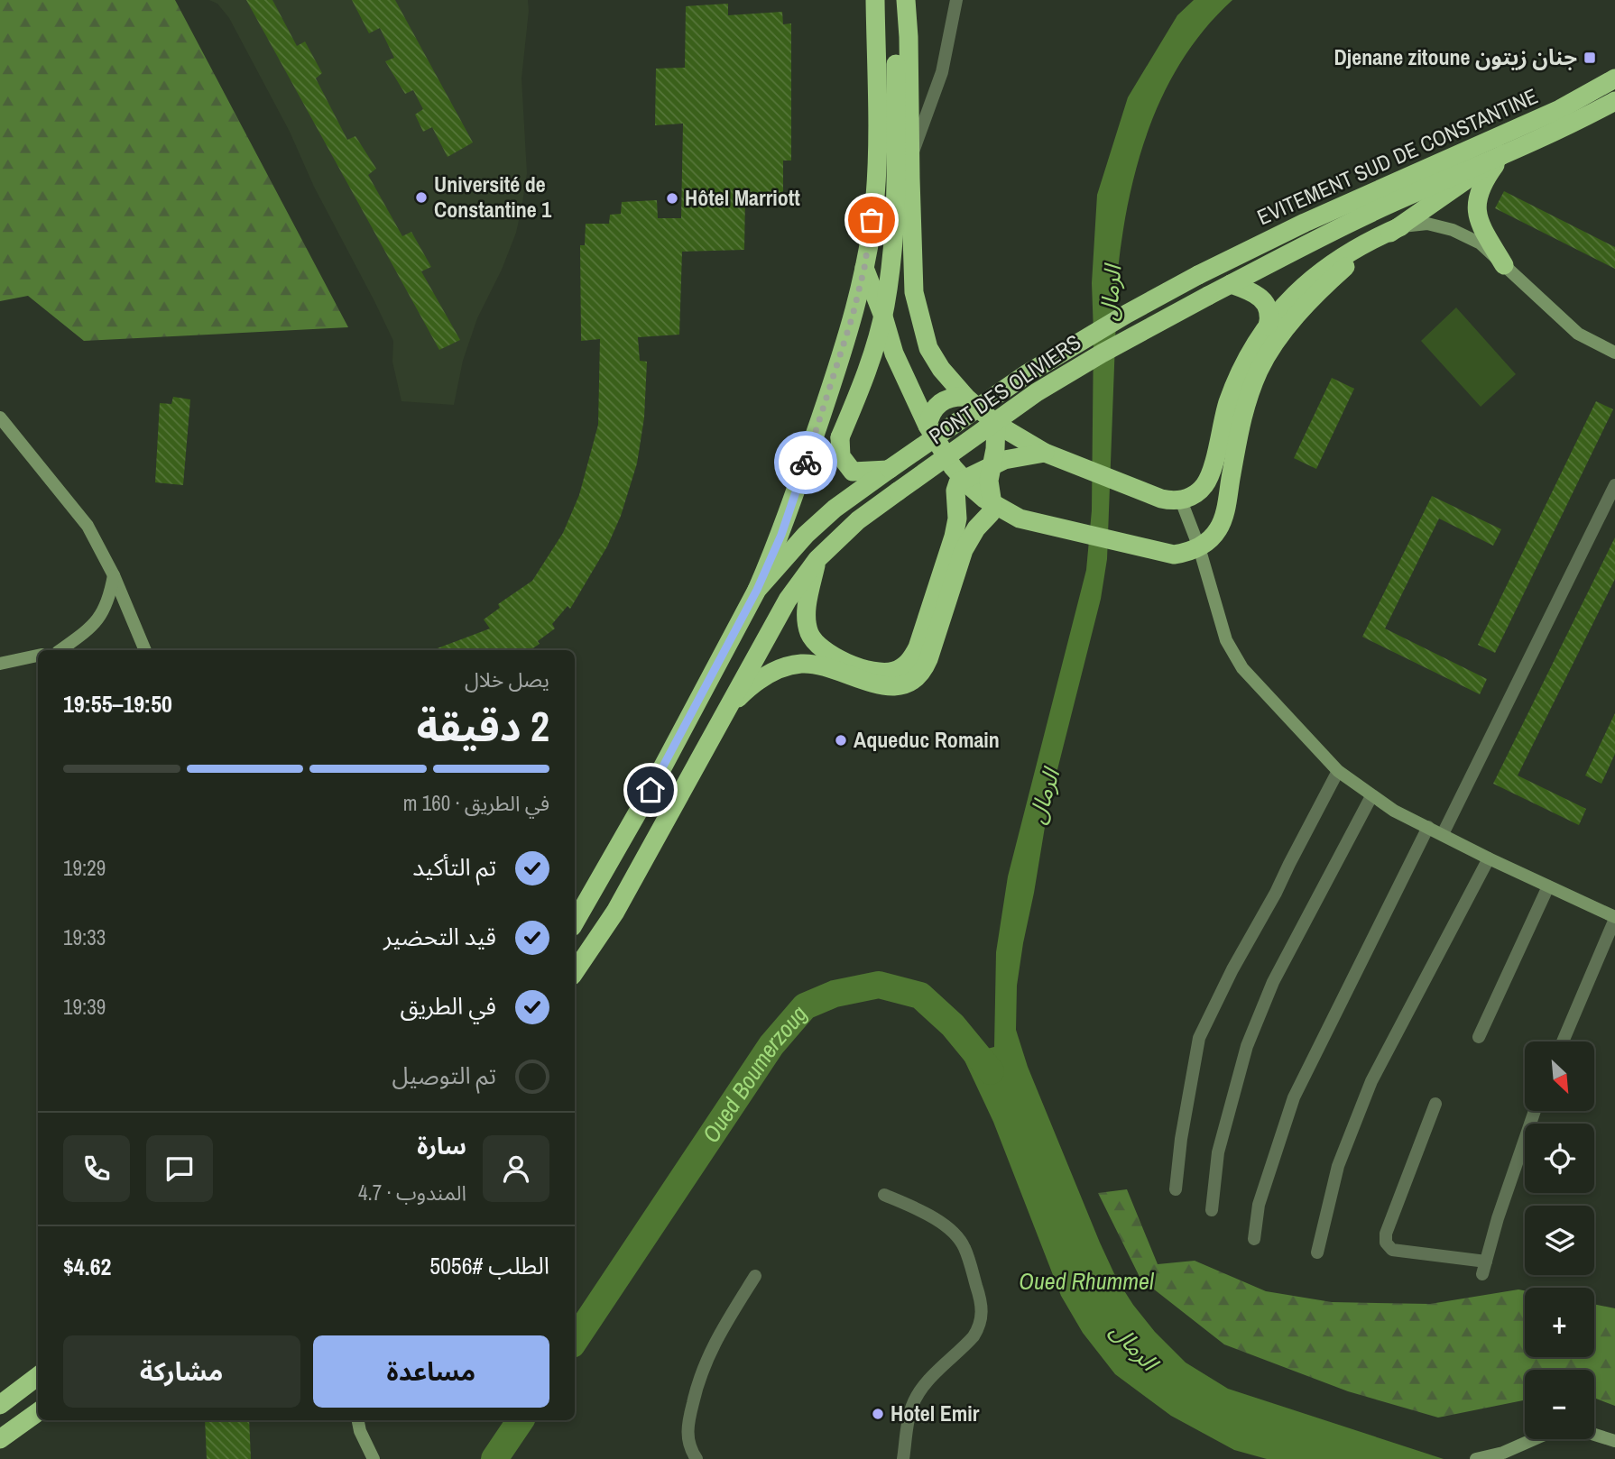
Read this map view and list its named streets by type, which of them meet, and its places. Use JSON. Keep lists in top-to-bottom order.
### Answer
{
  "streets": {
    "highway": ["EVITEMENT SUD DE CONSTANTINE", "PONT DES OLIVIERS"]
  },
  "crossings": [
    ["EVITEMENT SUD DE CONSTANTINE", "PONT DES OLIVIERS"]
  ],
  "water": ["الرمال", "Oued Boumerzoug", "Oued Rhummel"],
  "places": {
    "transit": ["Djenane zitoune جنان زيتون"],
    "other": [
      "Université de Constantine 1",
      "Hôtel Marriott",
      "Aqueduc Romain",
      "Hotel Emir"
    ]
  },
  "north": "bottom right",
  "page": {
    "heading": ["2 دقيقة", "يصل خلال", "19:50–19:55"],
    "panel": [
      "سارة",
      "المندوب · 4.7",
      "الطلب #5056",
      "$4.62"
    ],
    "bar": "في الطريق · 160 m",
    "list": [
      ["تم التأكيد", "19:29"],
      ["قيد التحضير", "19:33"],
      ["في الطريق", "19:39"],
      "تم التوصيل"
    ],
    "map_buttons": ["+", "−"],
    "buttons": ["مساعدة", "مشاركة"]
  }
}
